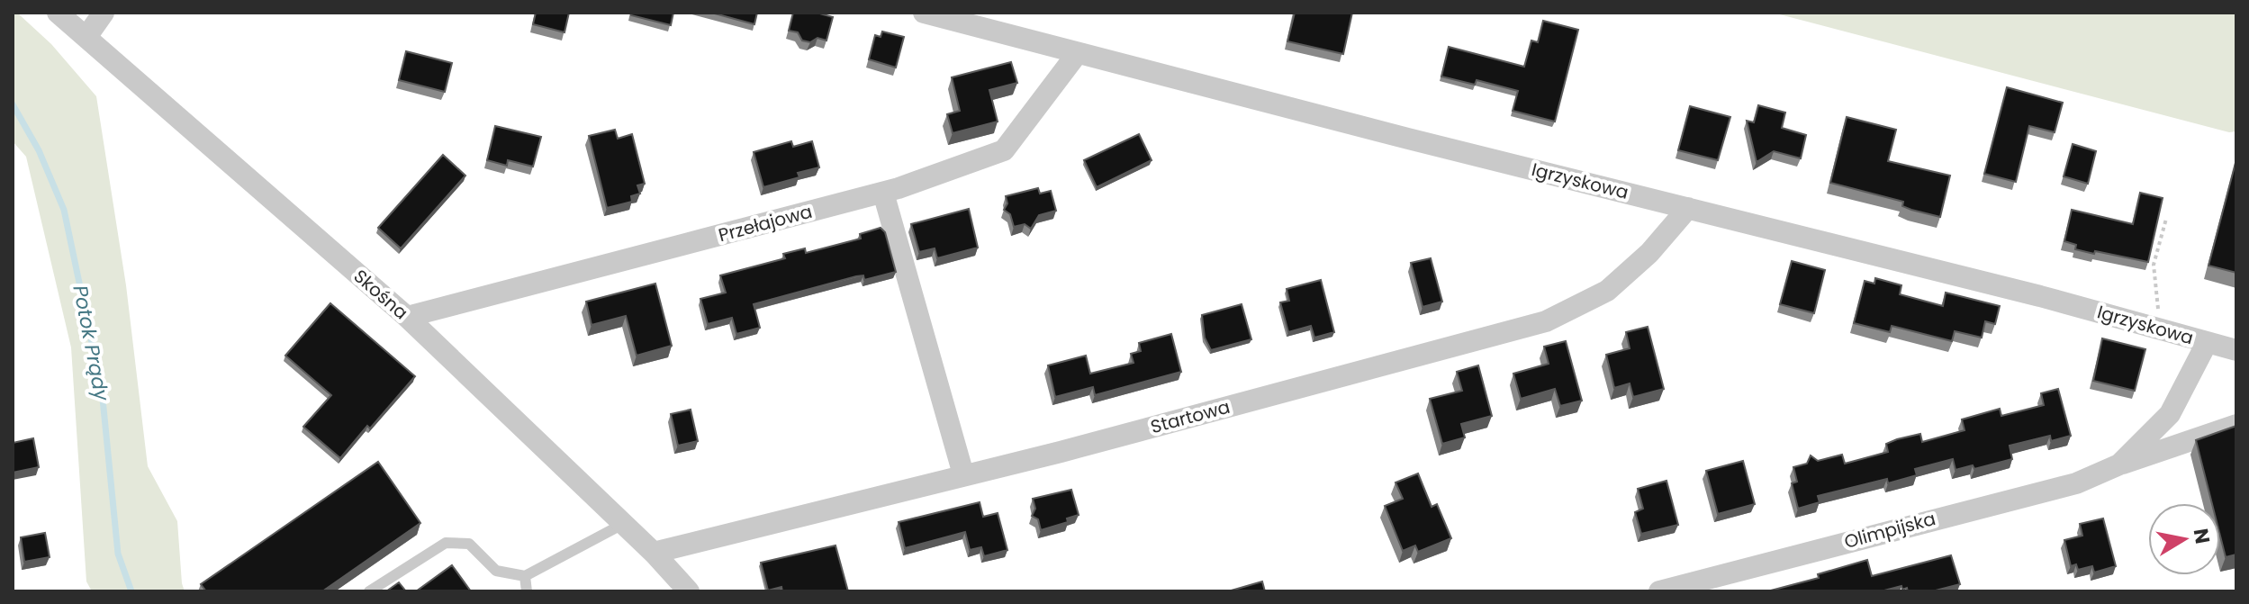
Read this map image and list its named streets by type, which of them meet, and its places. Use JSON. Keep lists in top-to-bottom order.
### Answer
{
  "streets": {
    "street": [
      "Igrzyskowa",
      "Przełajowa",
      "Skośna",
      "Startowa",
      "Olimpijska"
    ]
  },
  "crossings": [
    ["Igrzyskowa", "Przełajowa"],
    ["Igrzyskowa", "Startowa"],
    ["Igrzyskowa", "Olimpijska"],
    ["Przełajowa", "Skośna"],
    ["Skośna", "Startowa"]
  ],
  "water": ["Potok Prądy"],
  "north": "right"
}
